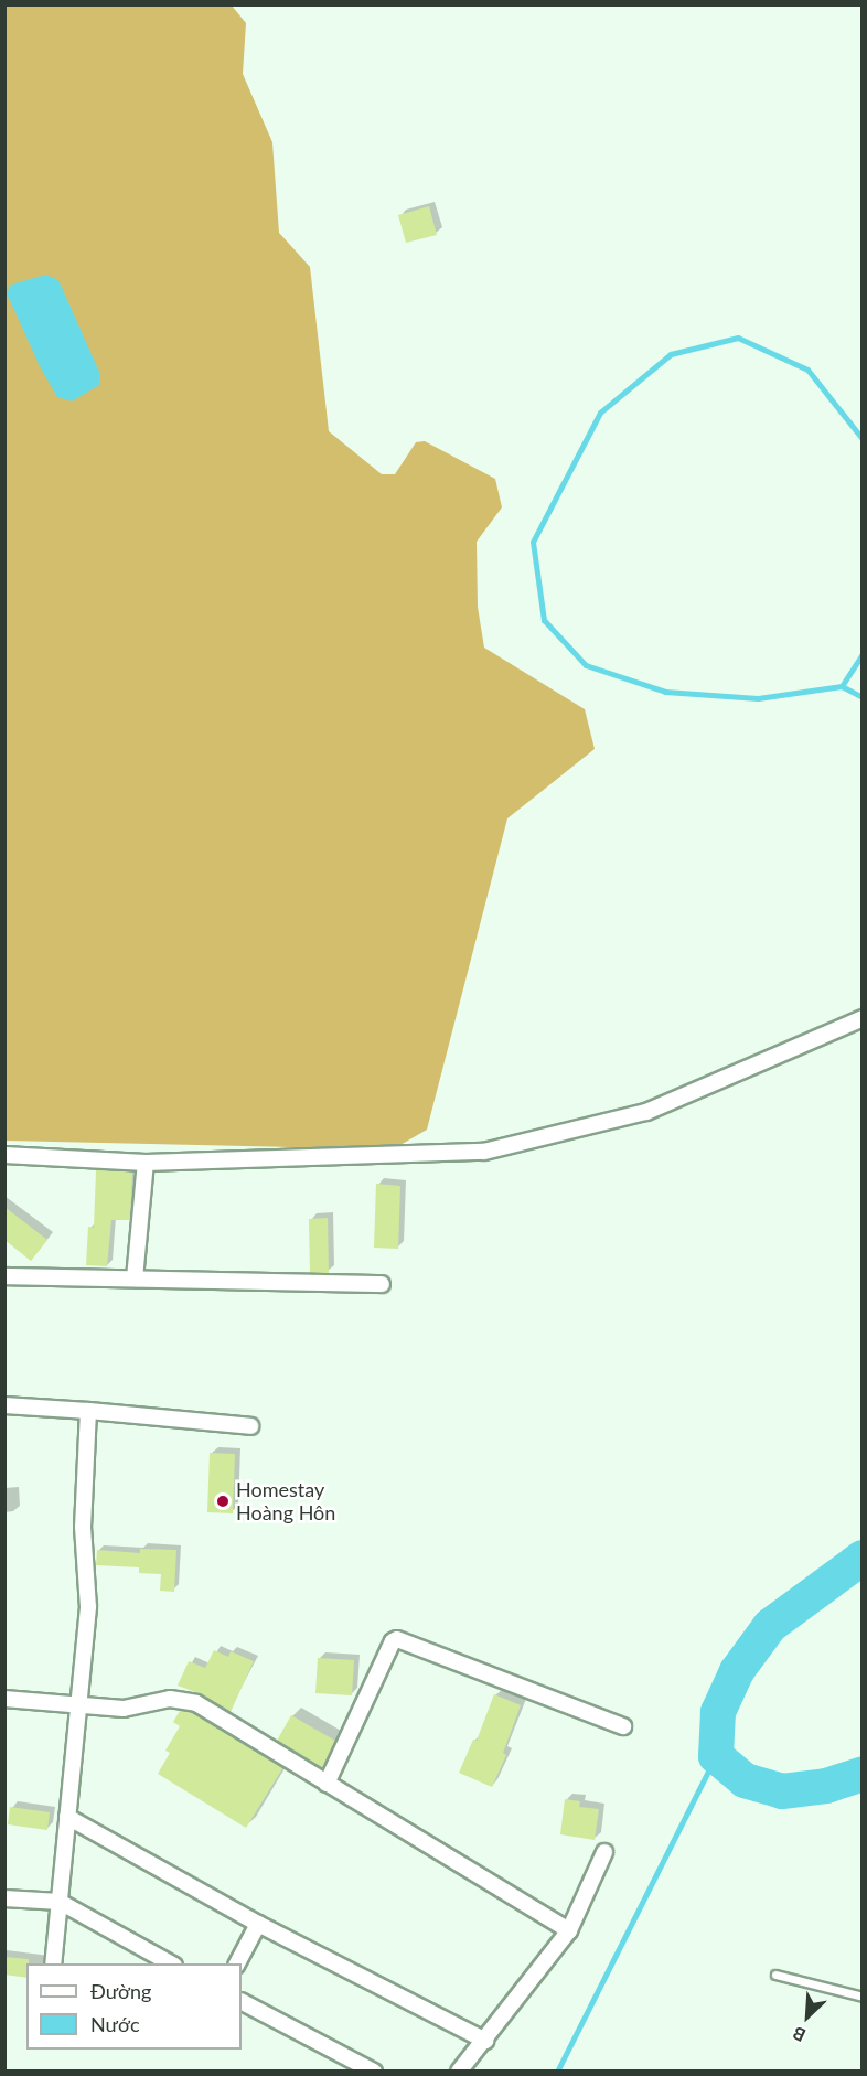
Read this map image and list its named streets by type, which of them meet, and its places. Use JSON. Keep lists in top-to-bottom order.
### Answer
{
  "places": ["Homestay Hoàng Hôn"],
  "legend": ["Đường", "Nước"],
  "north": "bottom left"
}
